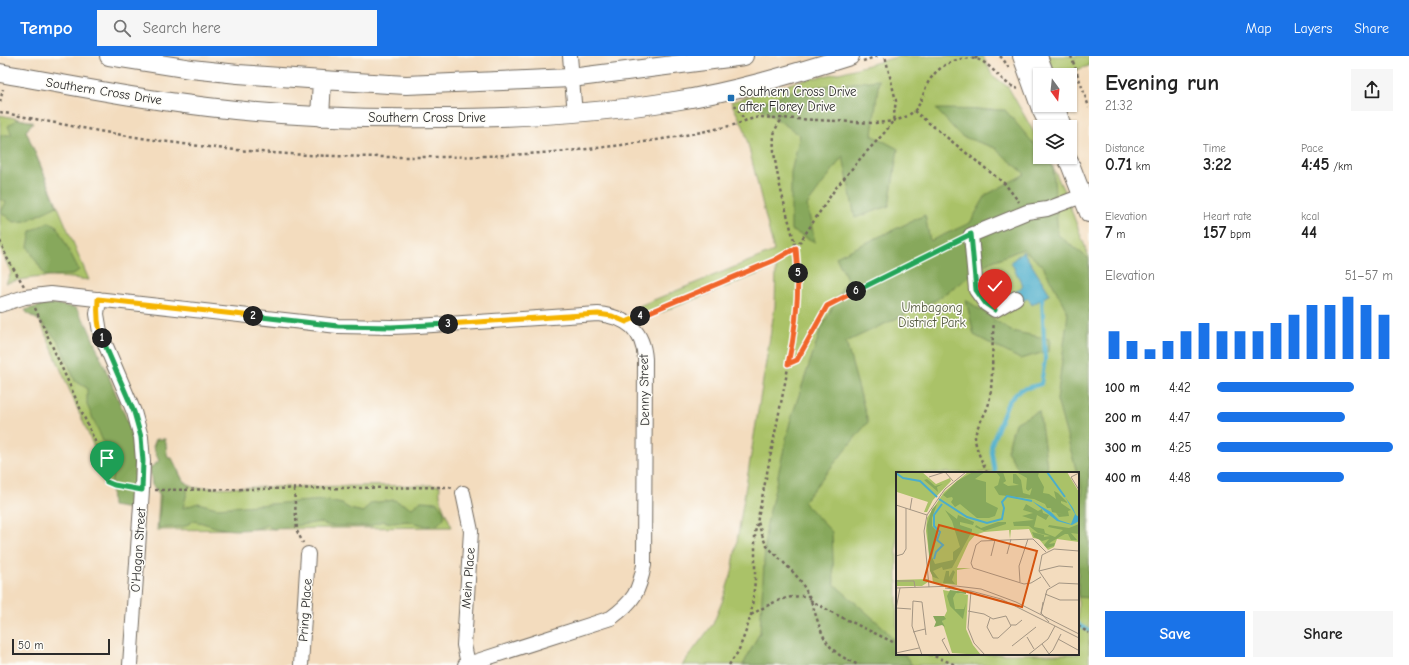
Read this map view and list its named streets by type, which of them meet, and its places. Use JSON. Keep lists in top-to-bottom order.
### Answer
{
  "streets": {
    "main road": ["Southern Cross Drive"],
    "street": [
      "Denny Street",
      "O'Hagan Street",
      "Mein Place",
      "Pring Place"
    ]
  },
  "crossings": [
    ["Denny Street", "O'Hagan Street"],
    ["Denny Street", "Mein Place"]
  ],
  "parks": ["Umbagong District Park"],
  "places": {
    "transit": ["Southern Cross Drive after Florey Drive"]
  },
  "scale_bar": "50 m",
  "north": "bottom",
  "page": {
    "header": "Tempo",
    "search": "Search here",
    "nav": ["Map", "Layers", "Share"],
    "heading": ["Evening run", "21:32"],
    "stats": [
      ["Distance", "0.71 km"],
      ["Time", "3:22"],
      ["Pace", "4:45 /km"],
      ["Elevation", "7 m"],
      ["Heart rate", "157 bpm"],
      ["kcal", "44"]
    ],
    "chart": ["Elevation", "51–57 m"],
    "pins": [
      "5",
      "6",
      "2",
      "4",
      "3",
      "1"
    ],
    "list": [
      {
        "name": "100 m",
        "note": "4:42"
      },
      {
        "name": "200 m",
        "note": "4:47"
      },
      {
        "name": "300 m",
        "note": "4:25"
      },
      {
        "name": "400 m",
        "note": "4:48"
      }
    ],
    "buttons": ["Save", "Share"],
    "scale": "50 m"
  }
}
